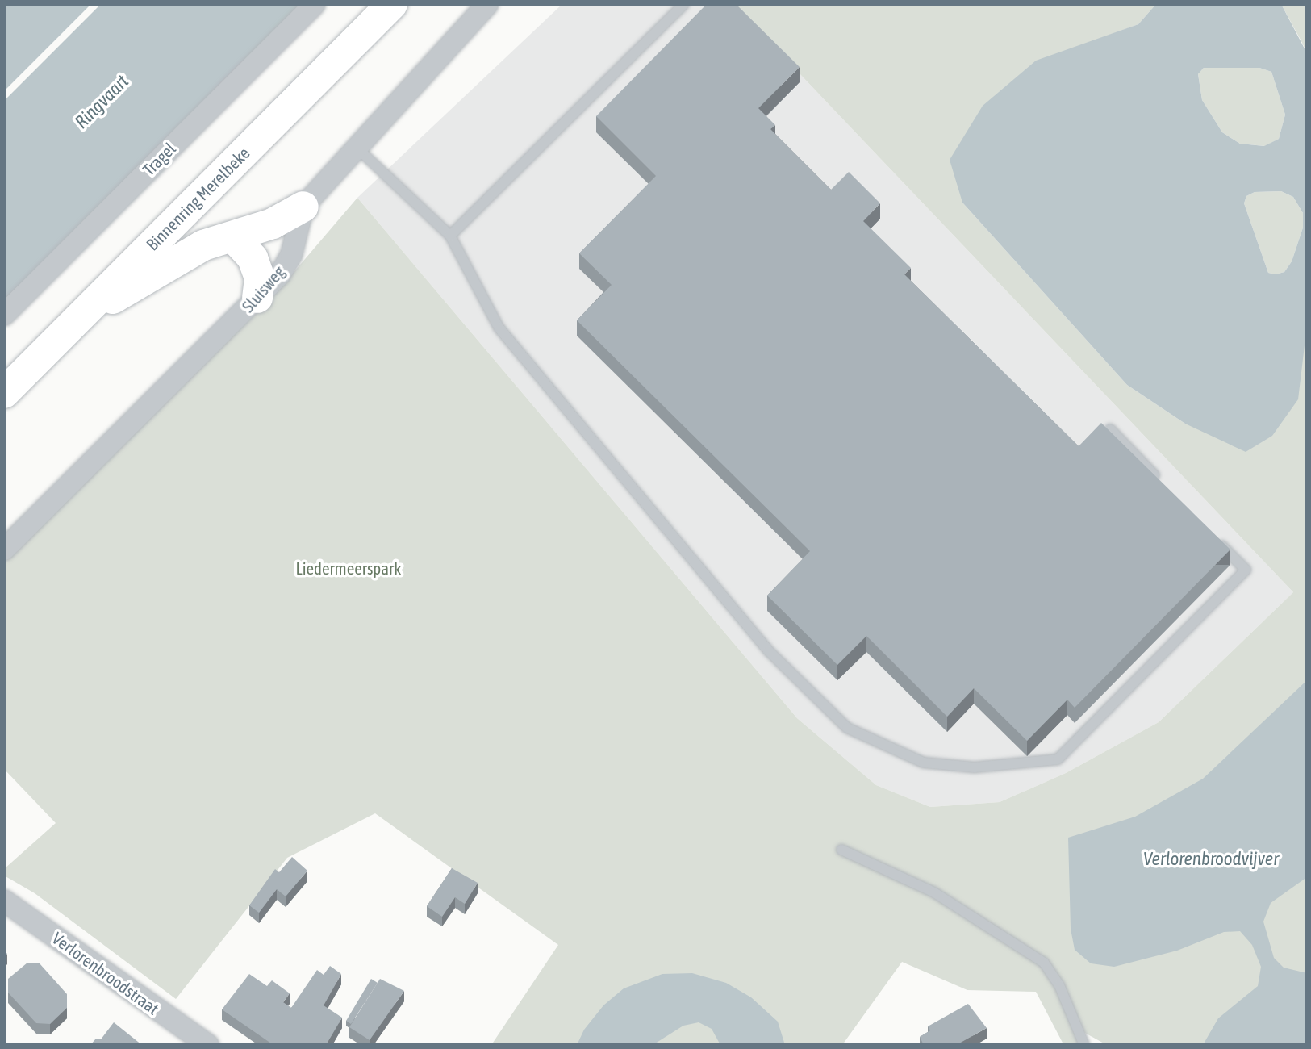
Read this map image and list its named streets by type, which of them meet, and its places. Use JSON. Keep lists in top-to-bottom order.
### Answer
{
  "streets": {
    "highway": ["Binnenring Merelbeke"],
    "street": ["Tragel", "Sluisweg", "Verlorenbroodstraat"]
  },
  "water": ["Ringvaart", "Verlorenbroodvijver"],
  "parks": ["Liedermeerspark"]
}
